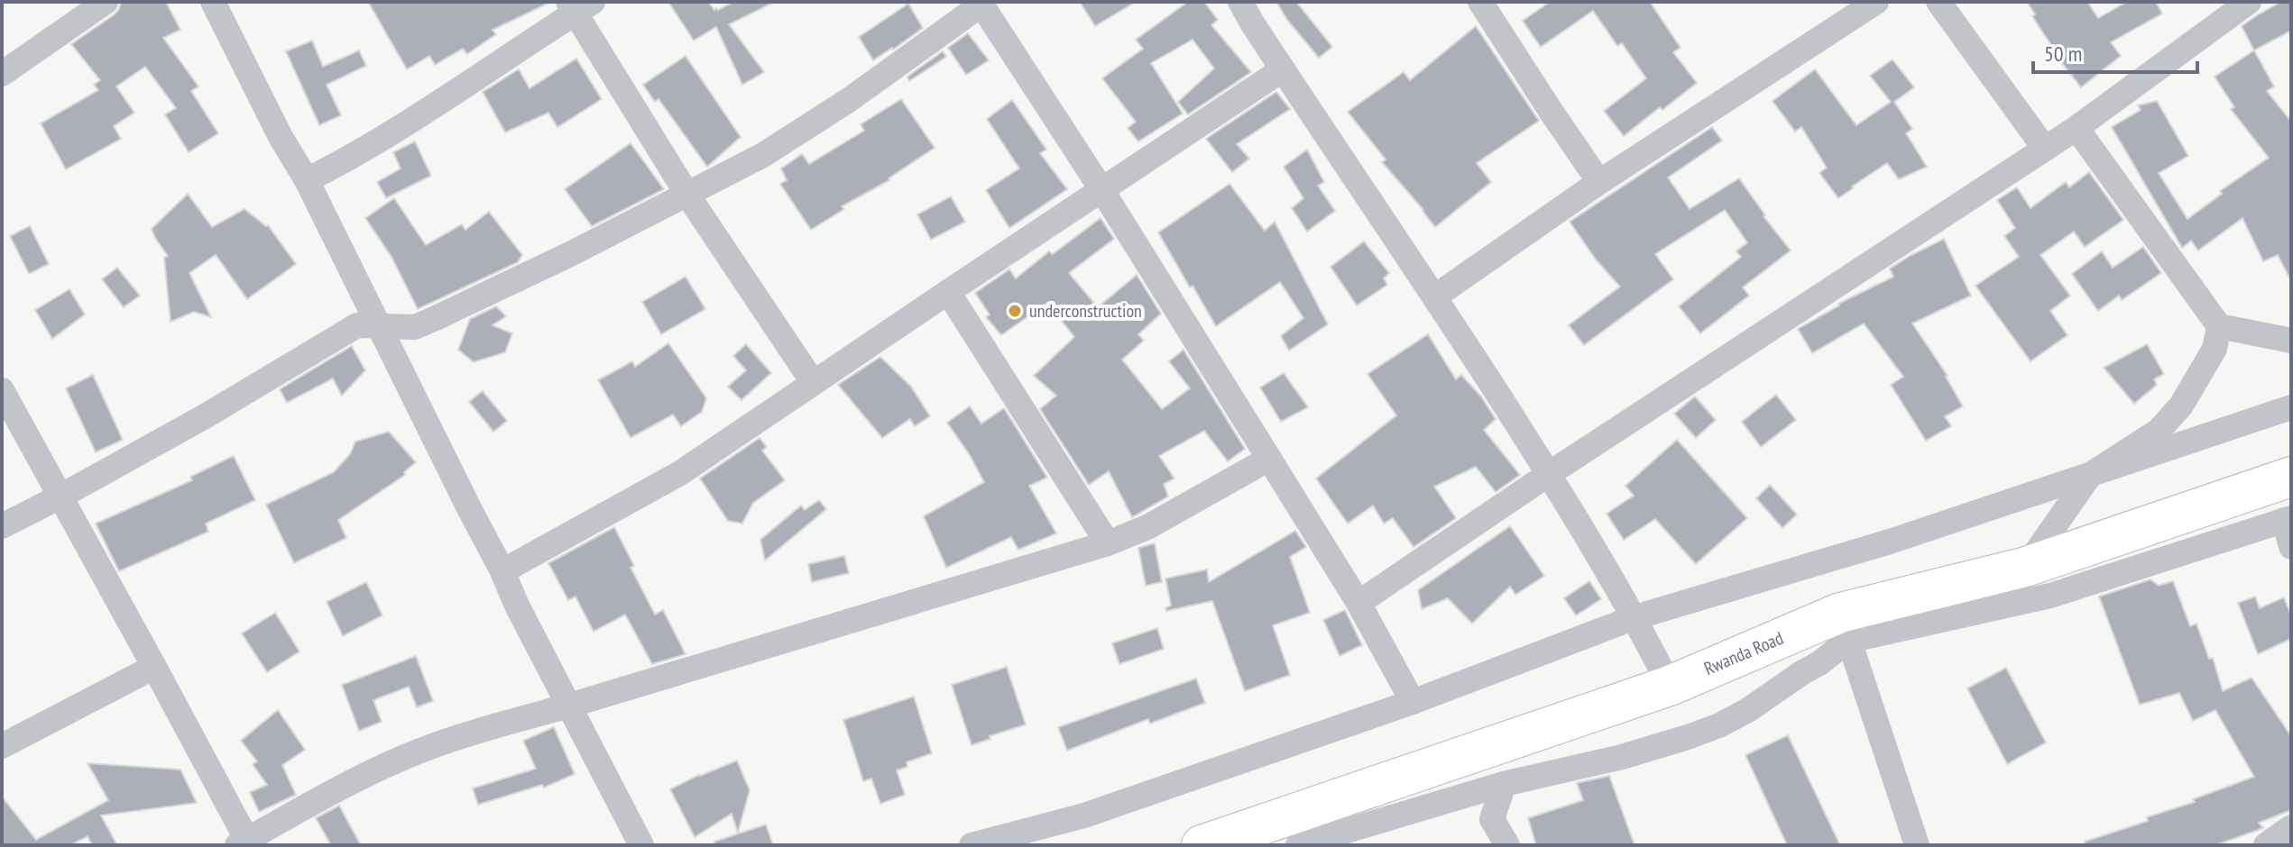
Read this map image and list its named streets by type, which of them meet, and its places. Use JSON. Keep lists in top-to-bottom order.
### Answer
{
  "streets": {
    "highway": ["Rwanda Road"]
  },
  "places": ["underconstruction"],
  "scale_bar": "50 m"
}
